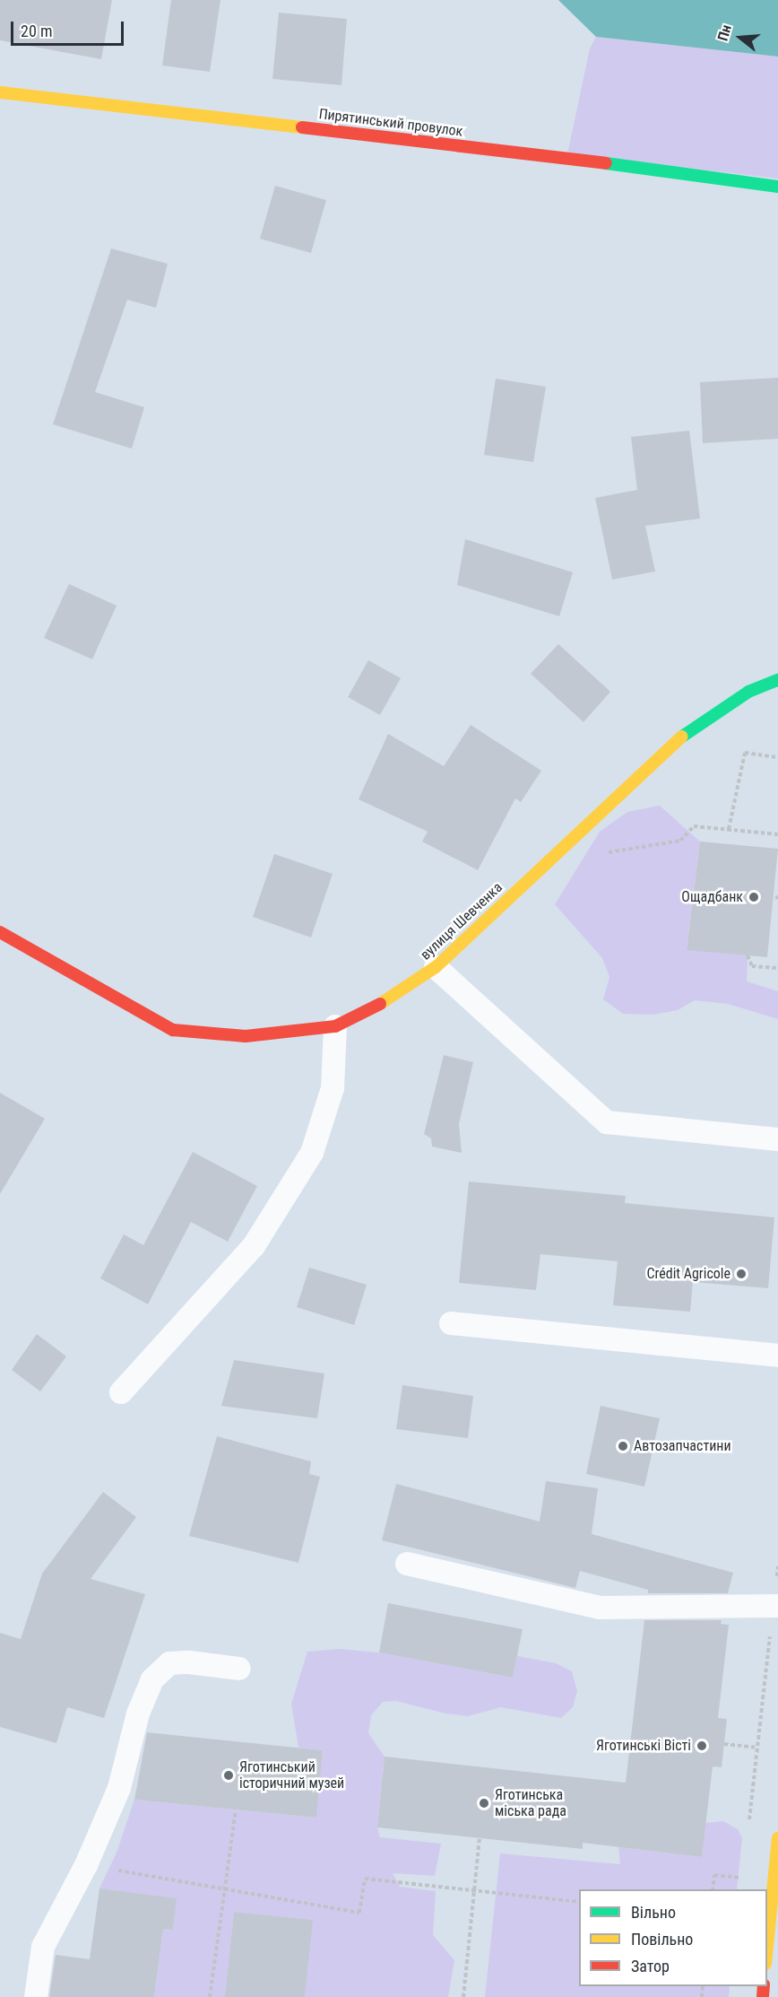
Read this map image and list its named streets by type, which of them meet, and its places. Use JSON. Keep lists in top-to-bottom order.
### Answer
{
  "streets": {
    "street": ["Пирятинський провулок", "вулиця Шевченка"]
  },
  "places": [
    "Ощадбанк",
    "Crédit Agricole",
    "Автозапчастини",
    "Яготинські Вісті",
    "Яготинський історичний музей",
    "Яготинська міська рада"
  ],
  "legend": ["Вільно", "Повільно", "Затор"],
  "scale_bar": "20 m",
  "north": "left"
}
